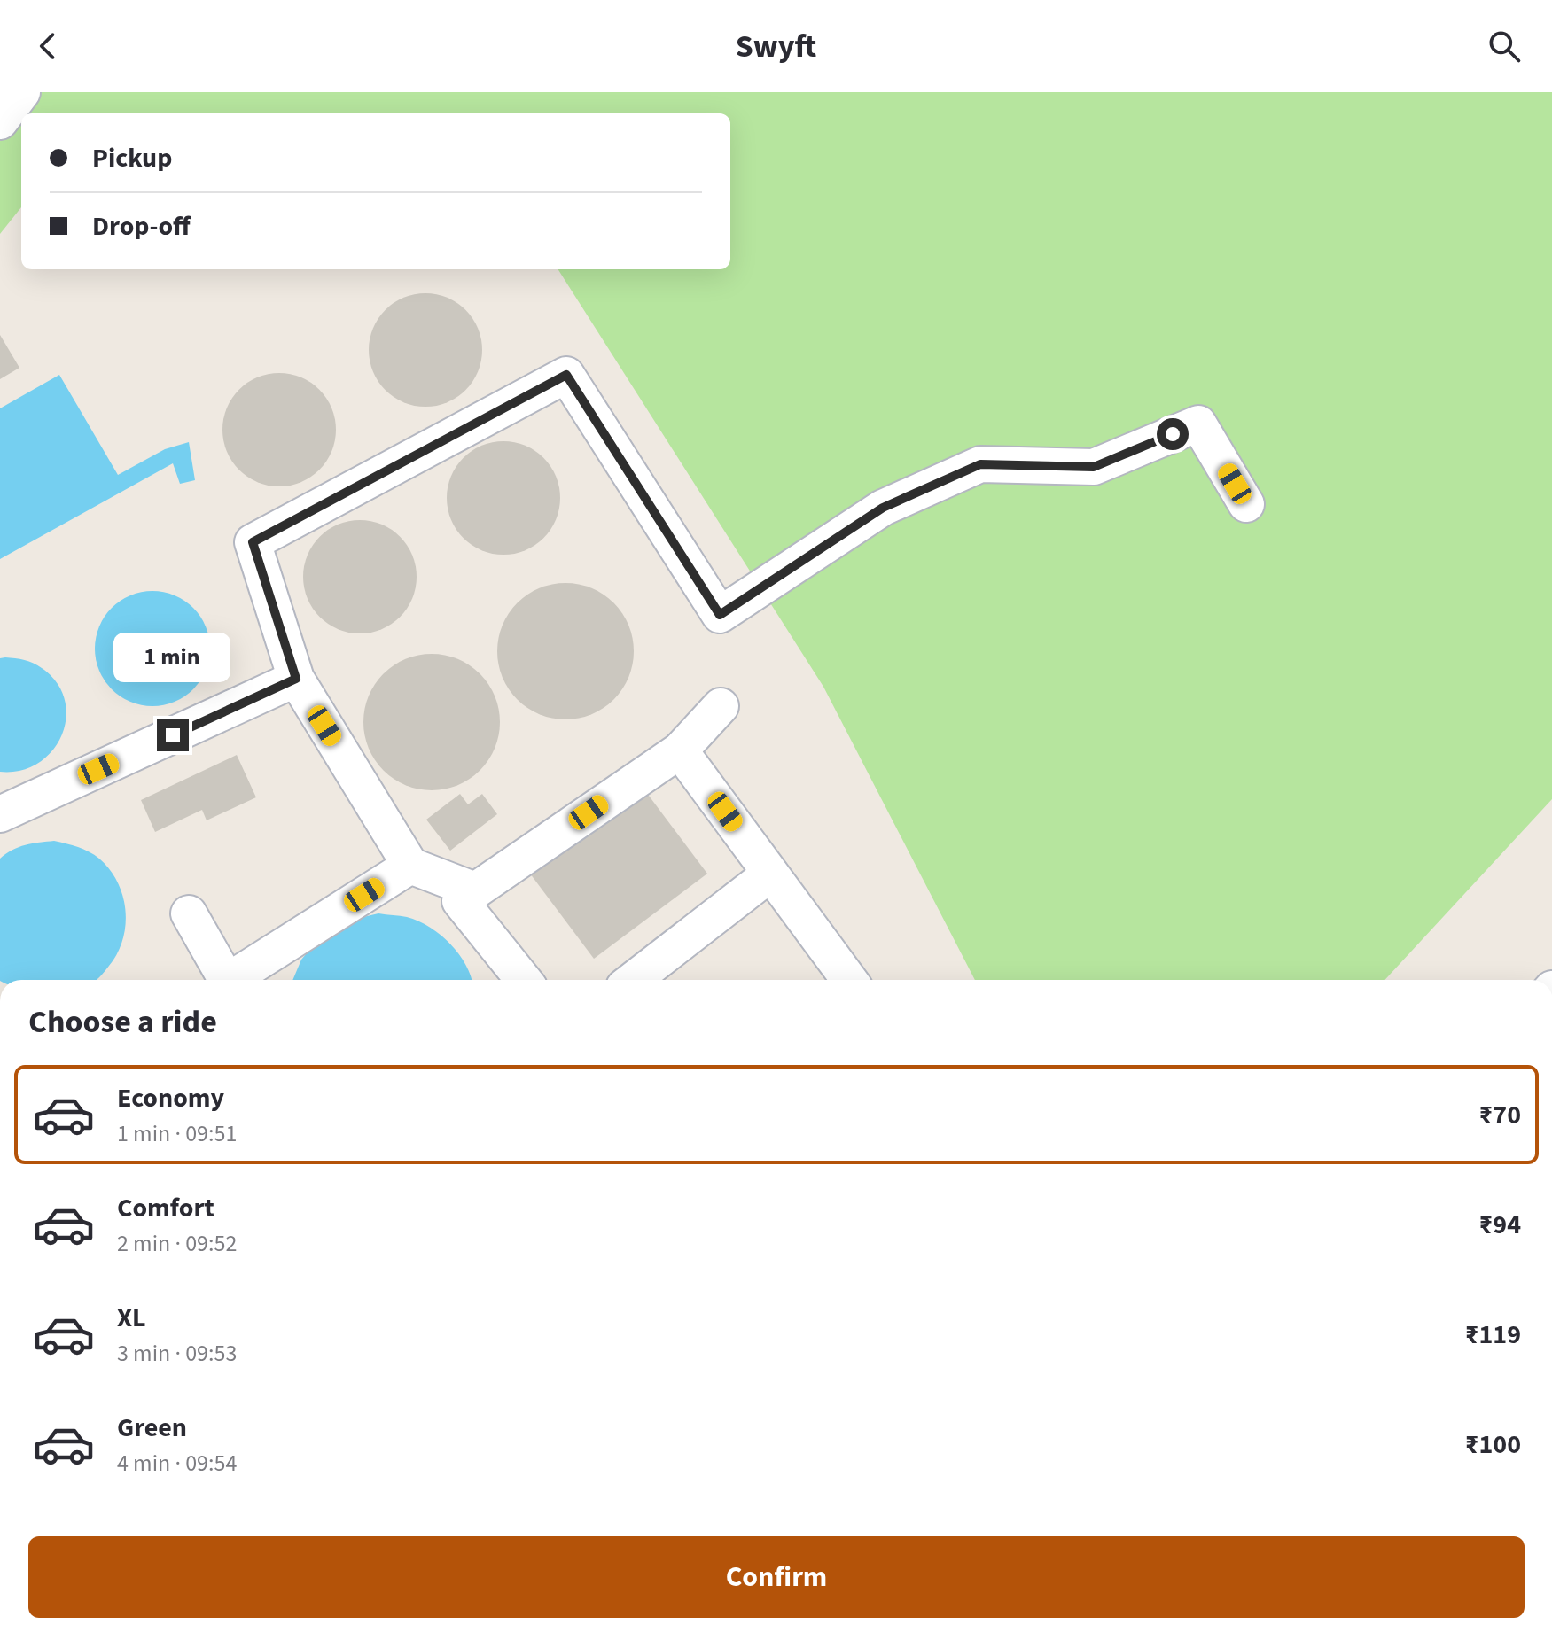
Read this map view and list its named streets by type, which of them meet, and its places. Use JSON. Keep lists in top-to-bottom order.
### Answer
{
  "page": {
    "header": "Swyft",
    "banner": ["Pickup", "Drop-off"],
    "bubble": "1 min",
    "heading": "Choose a ride",
    "list": [
      {
        "name": "Economy",
        "note": "1 min · 09:51",
        "value": "₹70"
      },
      {
        "name": "Comfort",
        "note": "2 min · 09:52",
        "value": "₹94"
      },
      {
        "name": "XL",
        "note": "3 min · 09:53",
        "value": "₹119"
      },
      {
        "name": "Green",
        "note": "4 min · 09:54",
        "value": "₹100"
      }
    ],
    "buttons": "Confirm"
  }
}
